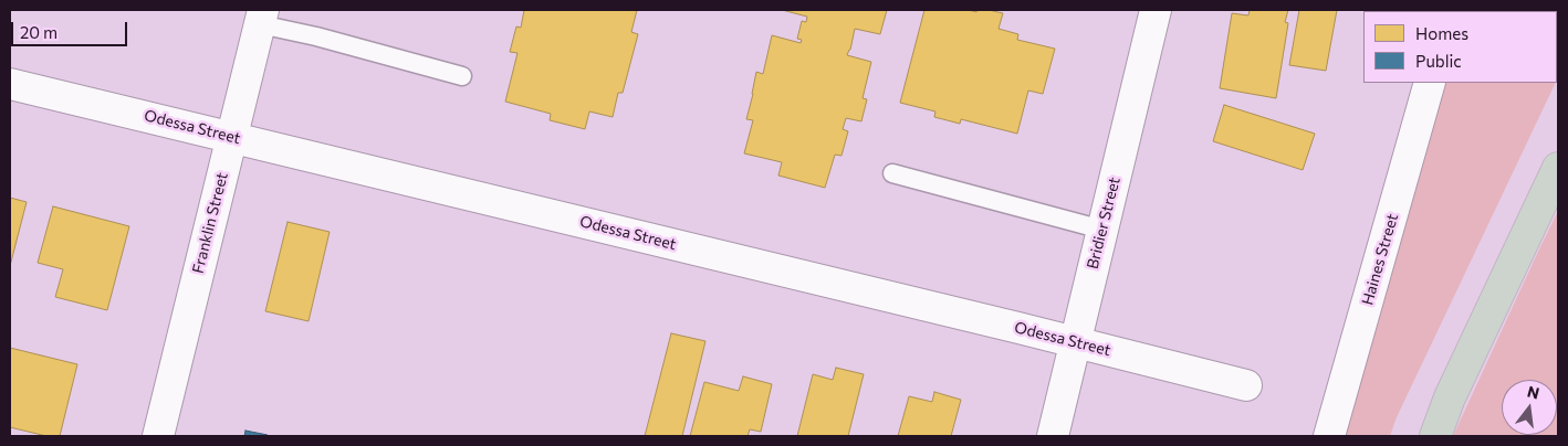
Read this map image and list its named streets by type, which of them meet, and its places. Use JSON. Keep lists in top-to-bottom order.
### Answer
{
  "streets": {
    "street": [
      "Odessa Street",
      "Franklin Street",
      "Bridier Street",
      "Haines Street"
    ]
  },
  "crossings": [
    ["Odessa Street", "Franklin Street"],
    ["Odessa Street", "Bridier Street"]
  ],
  "legend": ["Homes", "Public"],
  "scale_bar": "20 m",
  "north": "top"
}
